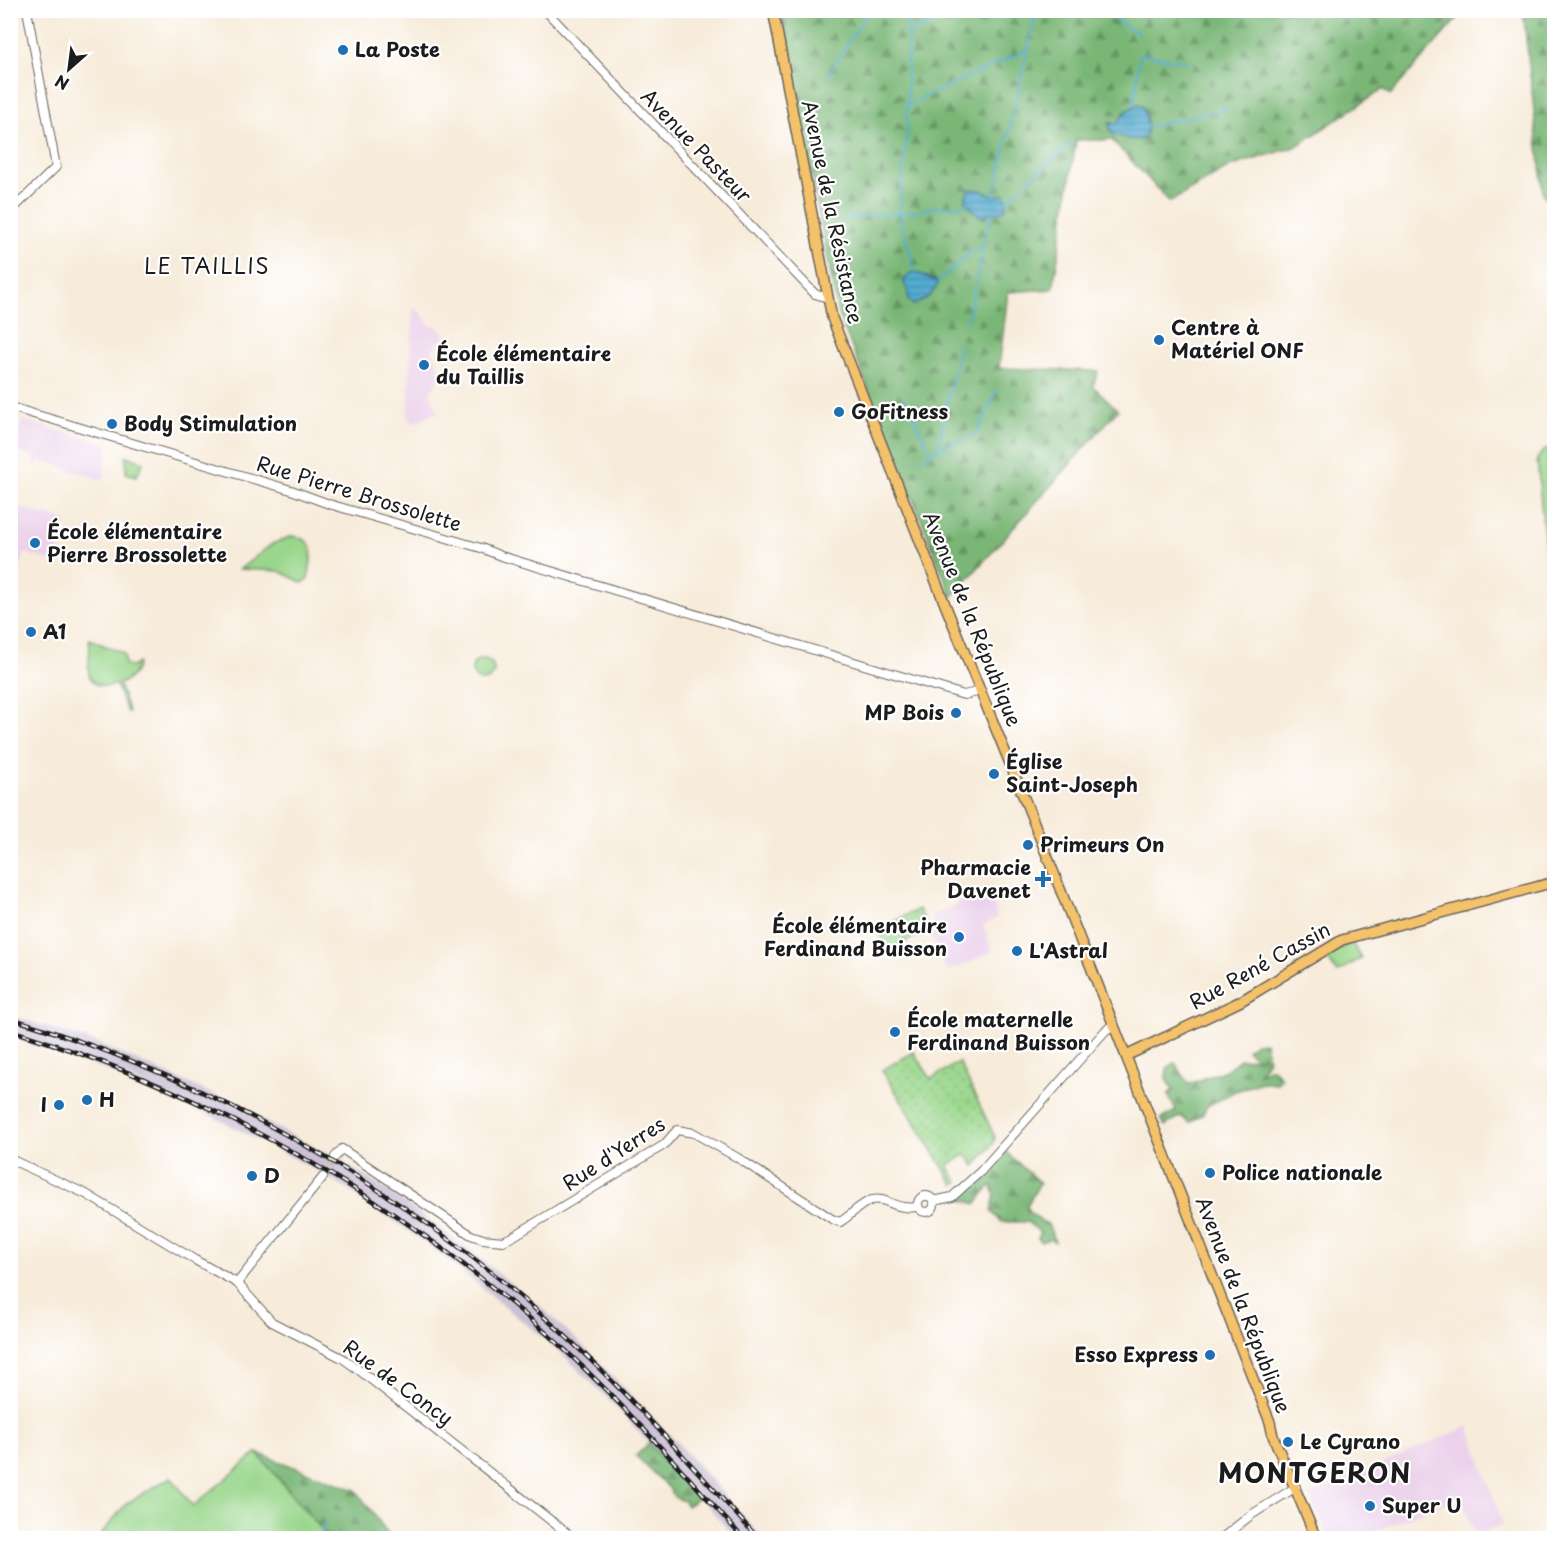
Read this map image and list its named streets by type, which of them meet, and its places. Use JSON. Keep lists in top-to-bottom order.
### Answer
{
  "streets": {
    "main road": ["Avenue de la Résistance", "Avenue de la République", "Rue René Cassin"],
    "street": [
      "Avenue Pasteur",
      "Rue Pierre Brossolette",
      "Rue d'Yerres",
      "Rue de Concy"
    ]
  },
  "crossings": [
    ["Avenue Pasteur", "Avenue de la Résistance"],
    ["Avenue de la Résistance", "Avenue de la République"],
    ["Rue Pierre Brossolette", "Avenue de la République"],
    ["Avenue de la République", "Rue René Cassin"],
    ["Avenue de la République", "Rue d'Yerres"]
  ],
  "districts": ["LE TAILLIS", "MONTGERON"],
  "places": {
    "other": [
      "La Poste",
      "Centre à Matériel ONF",
      "École élémentaire du Taillis",
      "GoFitness",
      "Body Stimulation",
      "École élémentaire Pierre Brossolette",
      "A1",
      "MP Bois",
      "Église Saint-Joseph",
      "Primeurs On",
      "École élémentaire Ferdinand Buisson",
      "L'Astral",
      "École maternelle Ferdinand Buisson",
      "H",
      "I",
      "Police nationale",
      "D",
      "Esso Express",
      "Le Cyrano",
      "Super U"
    ],
    "health": ["Pharmacie Davenet"]
  },
  "north": "bottom left"
}
